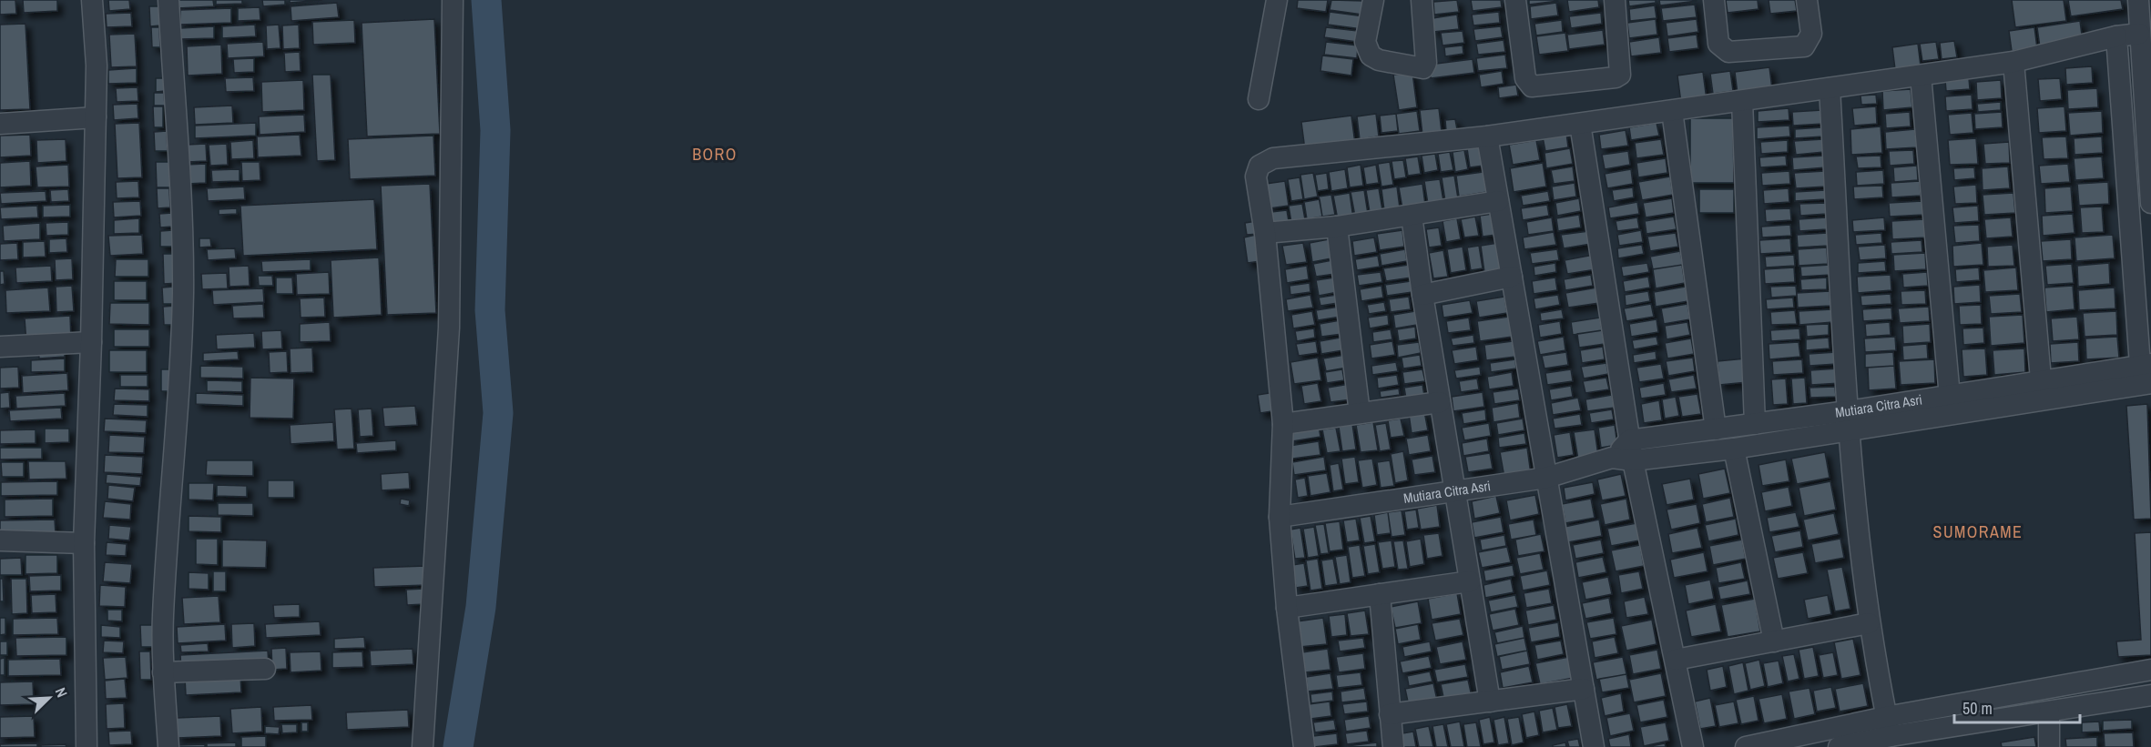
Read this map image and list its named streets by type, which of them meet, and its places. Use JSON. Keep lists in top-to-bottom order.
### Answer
{
  "streets": {
    "street": ["Mutiara Citra Asri"]
  },
  "districts": ["BORO", "SUMORAME"],
  "scale_bar": "50 m",
  "north": "top right"
}
